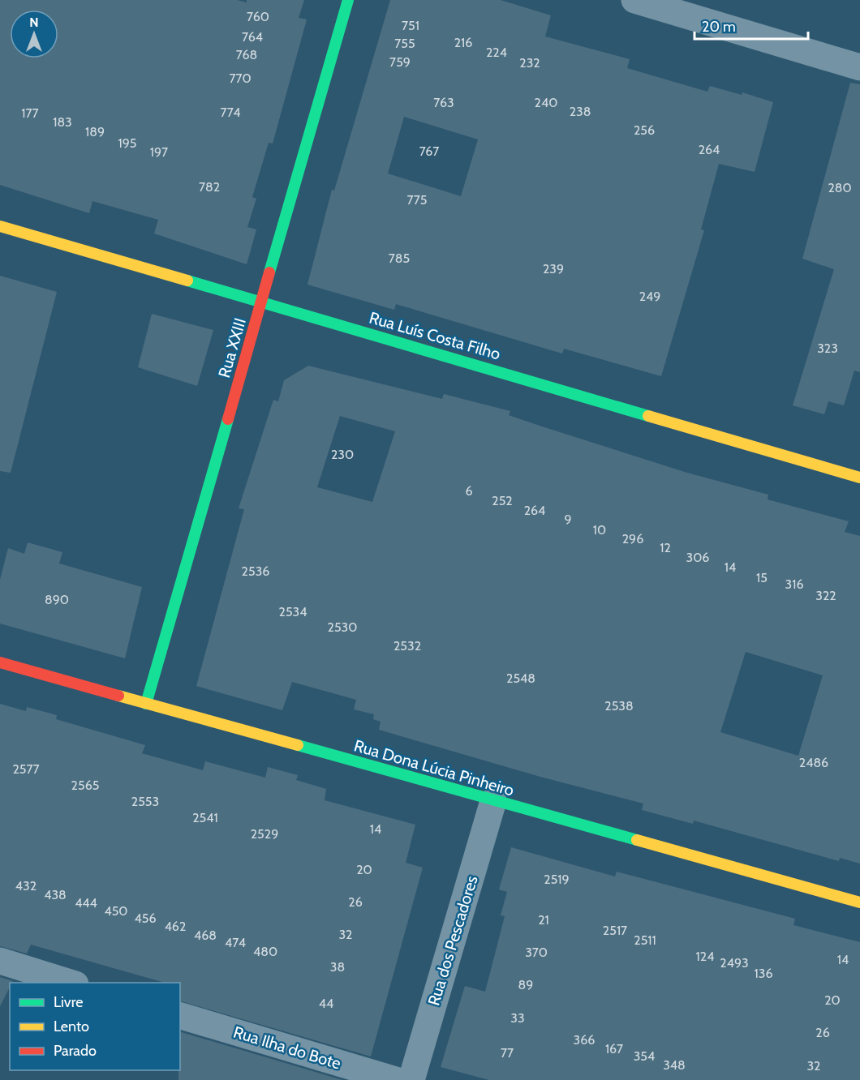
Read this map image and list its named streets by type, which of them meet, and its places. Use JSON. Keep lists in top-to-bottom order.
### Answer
{
  "streets": {
    "street": [
      "Rua Luís Costa Filho",
      "Rua XXIII",
      "Rua Dona Lúcia Pinheiro",
      "Rua dos Pescadores",
      "Rua Ilha do Bote"
    ]
  },
  "crossings": [
    ["Rua Luís Costa Filho", "Rua XXIII"],
    ["Rua XXIII", "Rua Dona Lúcia Pinheiro"],
    ["Rua Dona Lúcia Pinheiro", "Rua dos Pescadores"]
  ],
  "house_numbers": [
    "760",
    "751",
    "764",
    "216",
    "755",
    "224",
    "768",
    "759",
    "232",
    "770",
    "763",
    "240",
    "238",
    "774",
    "177",
    "183",
    "256",
    "189",
    "195",
    "264",
    "767",
    "197",
    "782",
    "280",
    "775",
    "785",
    "239",
    "249",
    "323",
    "230",
    "6",
    "252",
    "264",
    "9",
    "10",
    "296",
    "12",
    "306",
    "14",
    "2536",
    "15",
    "316",
    "322",
    "890",
    "2534",
    "2530",
    "2532",
    "2548",
    "2538",
    "2486",
    "2577",
    "2565",
    "2553",
    "2541",
    "14",
    "2529",
    "20",
    "2519",
    "432",
    "438",
    "26",
    "444",
    "450",
    "456",
    "21",
    "462",
    "2517",
    "32",
    "468",
    "2511",
    "474",
    "480",
    "370",
    "124",
    "14",
    "2493",
    "38",
    "136",
    "89",
    "20",
    "44",
    "33",
    "26",
    "366",
    "167",
    "77",
    "354",
    "348",
    "32"
  ],
  "legend": ["Livre", "Lento", "Parado"],
  "scale_bar": "20 m",
  "north": "top"
}
